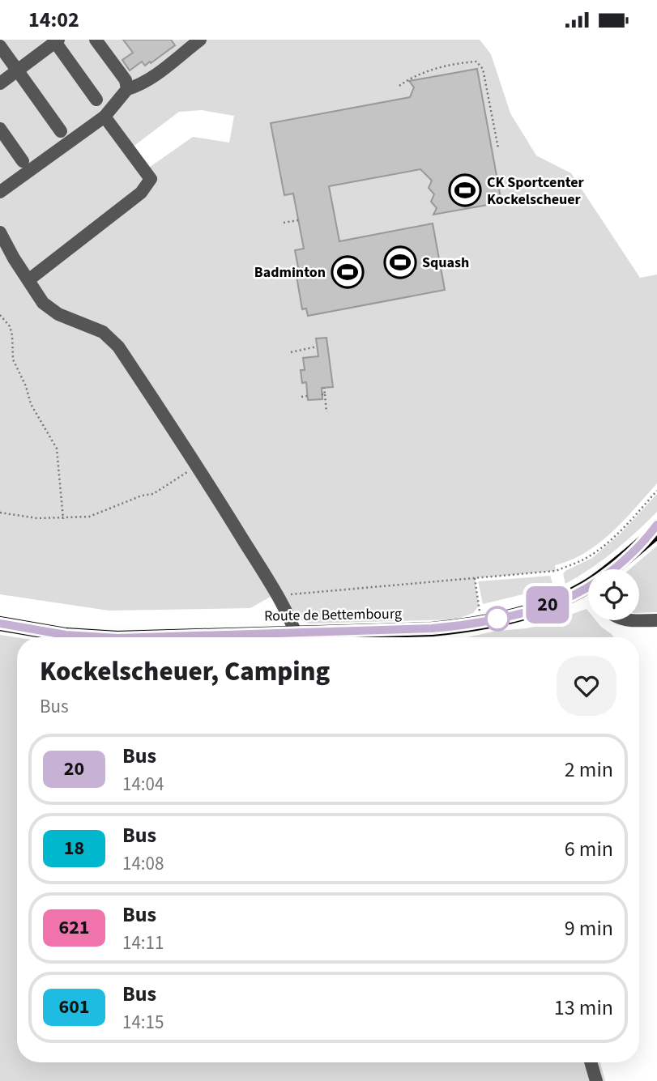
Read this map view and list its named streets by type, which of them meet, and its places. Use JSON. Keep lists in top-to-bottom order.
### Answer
{
  "streets": {
    "main road": ["Route de Bettembourg"]
  },
  "places": {
    "sports": ["CK Sportcenter Kockelscheuer", "Squash", "Badminton"]
  },
  "lines": ["bus line 20"],
  "page": {
    "status": "14:02",
    "on_map": "20",
    "heading": ["Kockelscheuer, Camping", "Bus"],
    "list": [
      {
        "mark": "20",
        "name": "Bus",
        "note": "14:04",
        "value": "2 min"
      },
      {
        "mark": "18",
        "name": "Bus",
        "note": "14:08",
        "value": "6 min"
      },
      {
        "mark": "621",
        "name": "Bus",
        "note": "14:11",
        "value": "9 min"
      },
      {
        "mark": "601",
        "name": "Bus",
        "note": "14:15",
        "value": "13 min"
      }
    ]
  }
}
